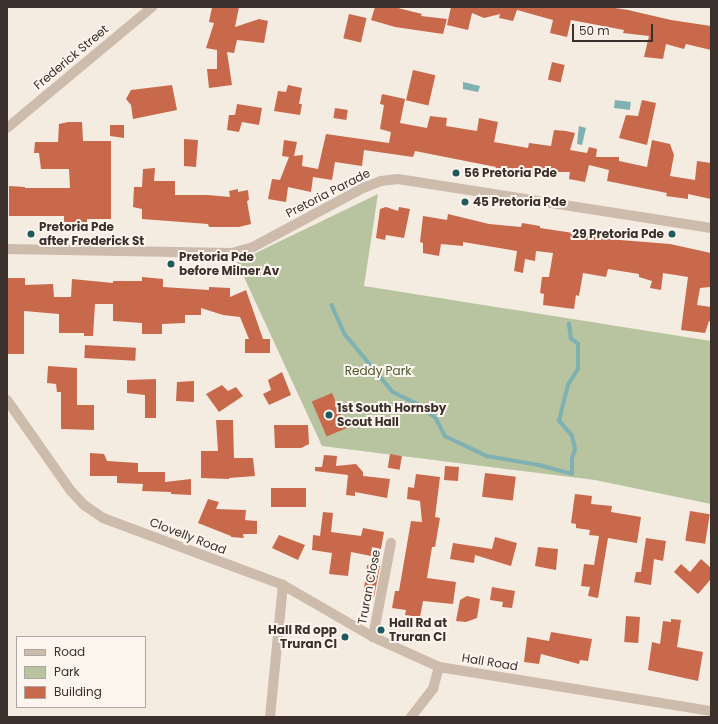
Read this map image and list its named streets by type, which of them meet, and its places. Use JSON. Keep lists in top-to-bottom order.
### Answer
{
  "streets": {
    "street": [
      "Frederick Street",
      "Pretoria Parade",
      "Clovelly Road",
      "Truran Close",
      "Hall Road"
    ]
  },
  "crossings": [
    ["Clovelly Road", "Hall Road"],
    ["Truran Close", "Hall Road"]
  ],
  "parks": ["Reddy Park"],
  "places": [
    "56 Pretoria Pde",
    "45 Pretoria Pde",
    "Pretoria Pde after Frederick St",
    "29 Pretoria Pde",
    "Pretoria Pde before Milner Av",
    "1st South Hornsby Scout Hall",
    "Hall Rd at Truran Cl",
    "Hall Rd opp Truran Cl"
  ],
  "legend": ["Road", "Park", "Building"],
  "scale_bar": "50 m"
}
